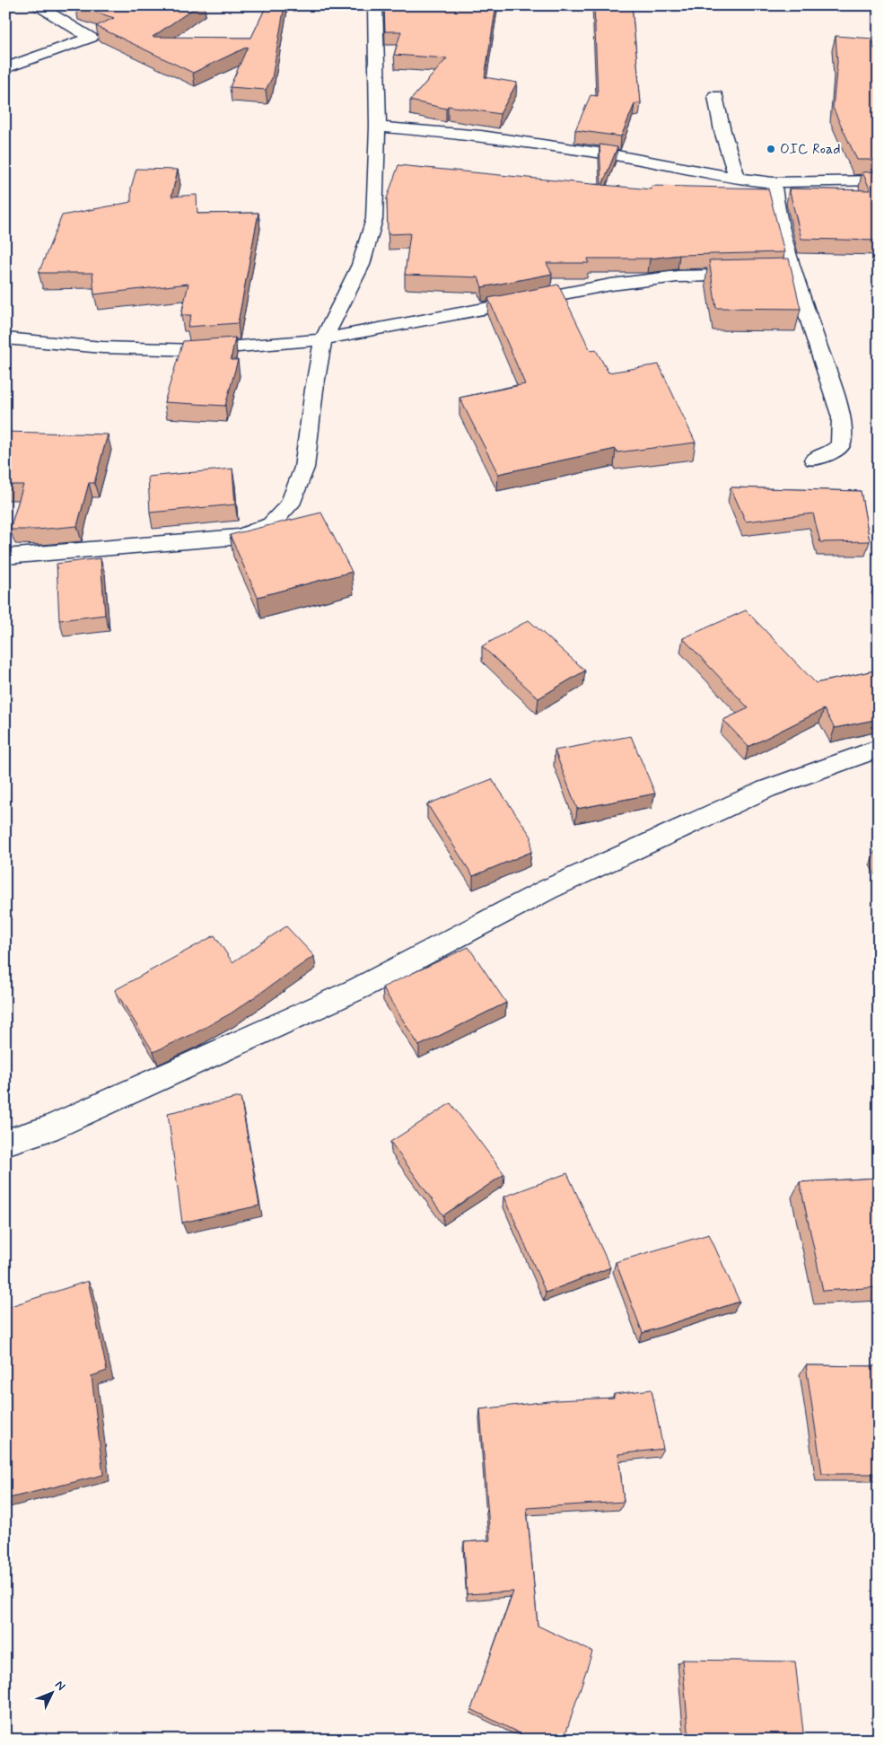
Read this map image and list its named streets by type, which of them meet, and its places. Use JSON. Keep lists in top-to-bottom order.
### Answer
{
  "places": ["OIC Road"],
  "north": "top right"
}
